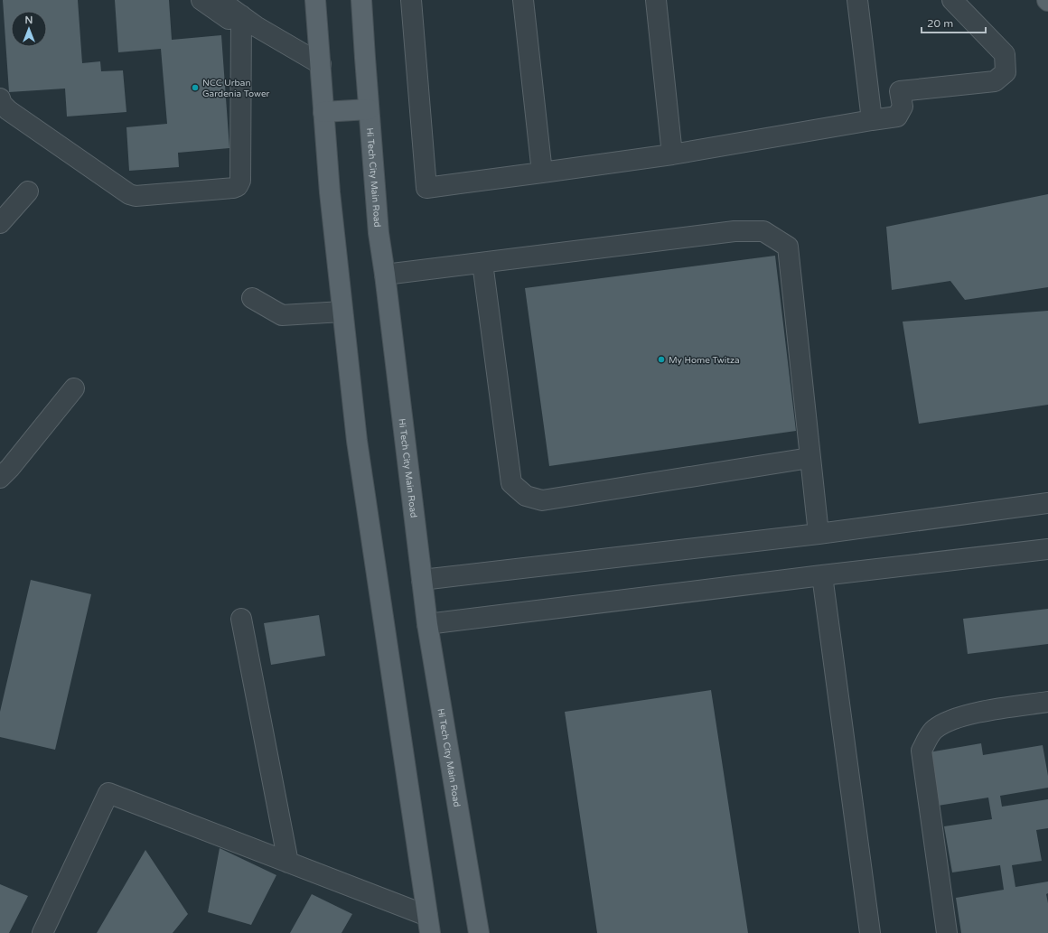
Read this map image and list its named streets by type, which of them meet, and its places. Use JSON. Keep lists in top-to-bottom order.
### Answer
{
  "streets": {
    "main road": ["Hi Tech City Main Road"]
  },
  "places": ["NCC Urban Gardenia Tower", "My Home Twitza"],
  "scale_bar": "20 m",
  "north": "top"
}
